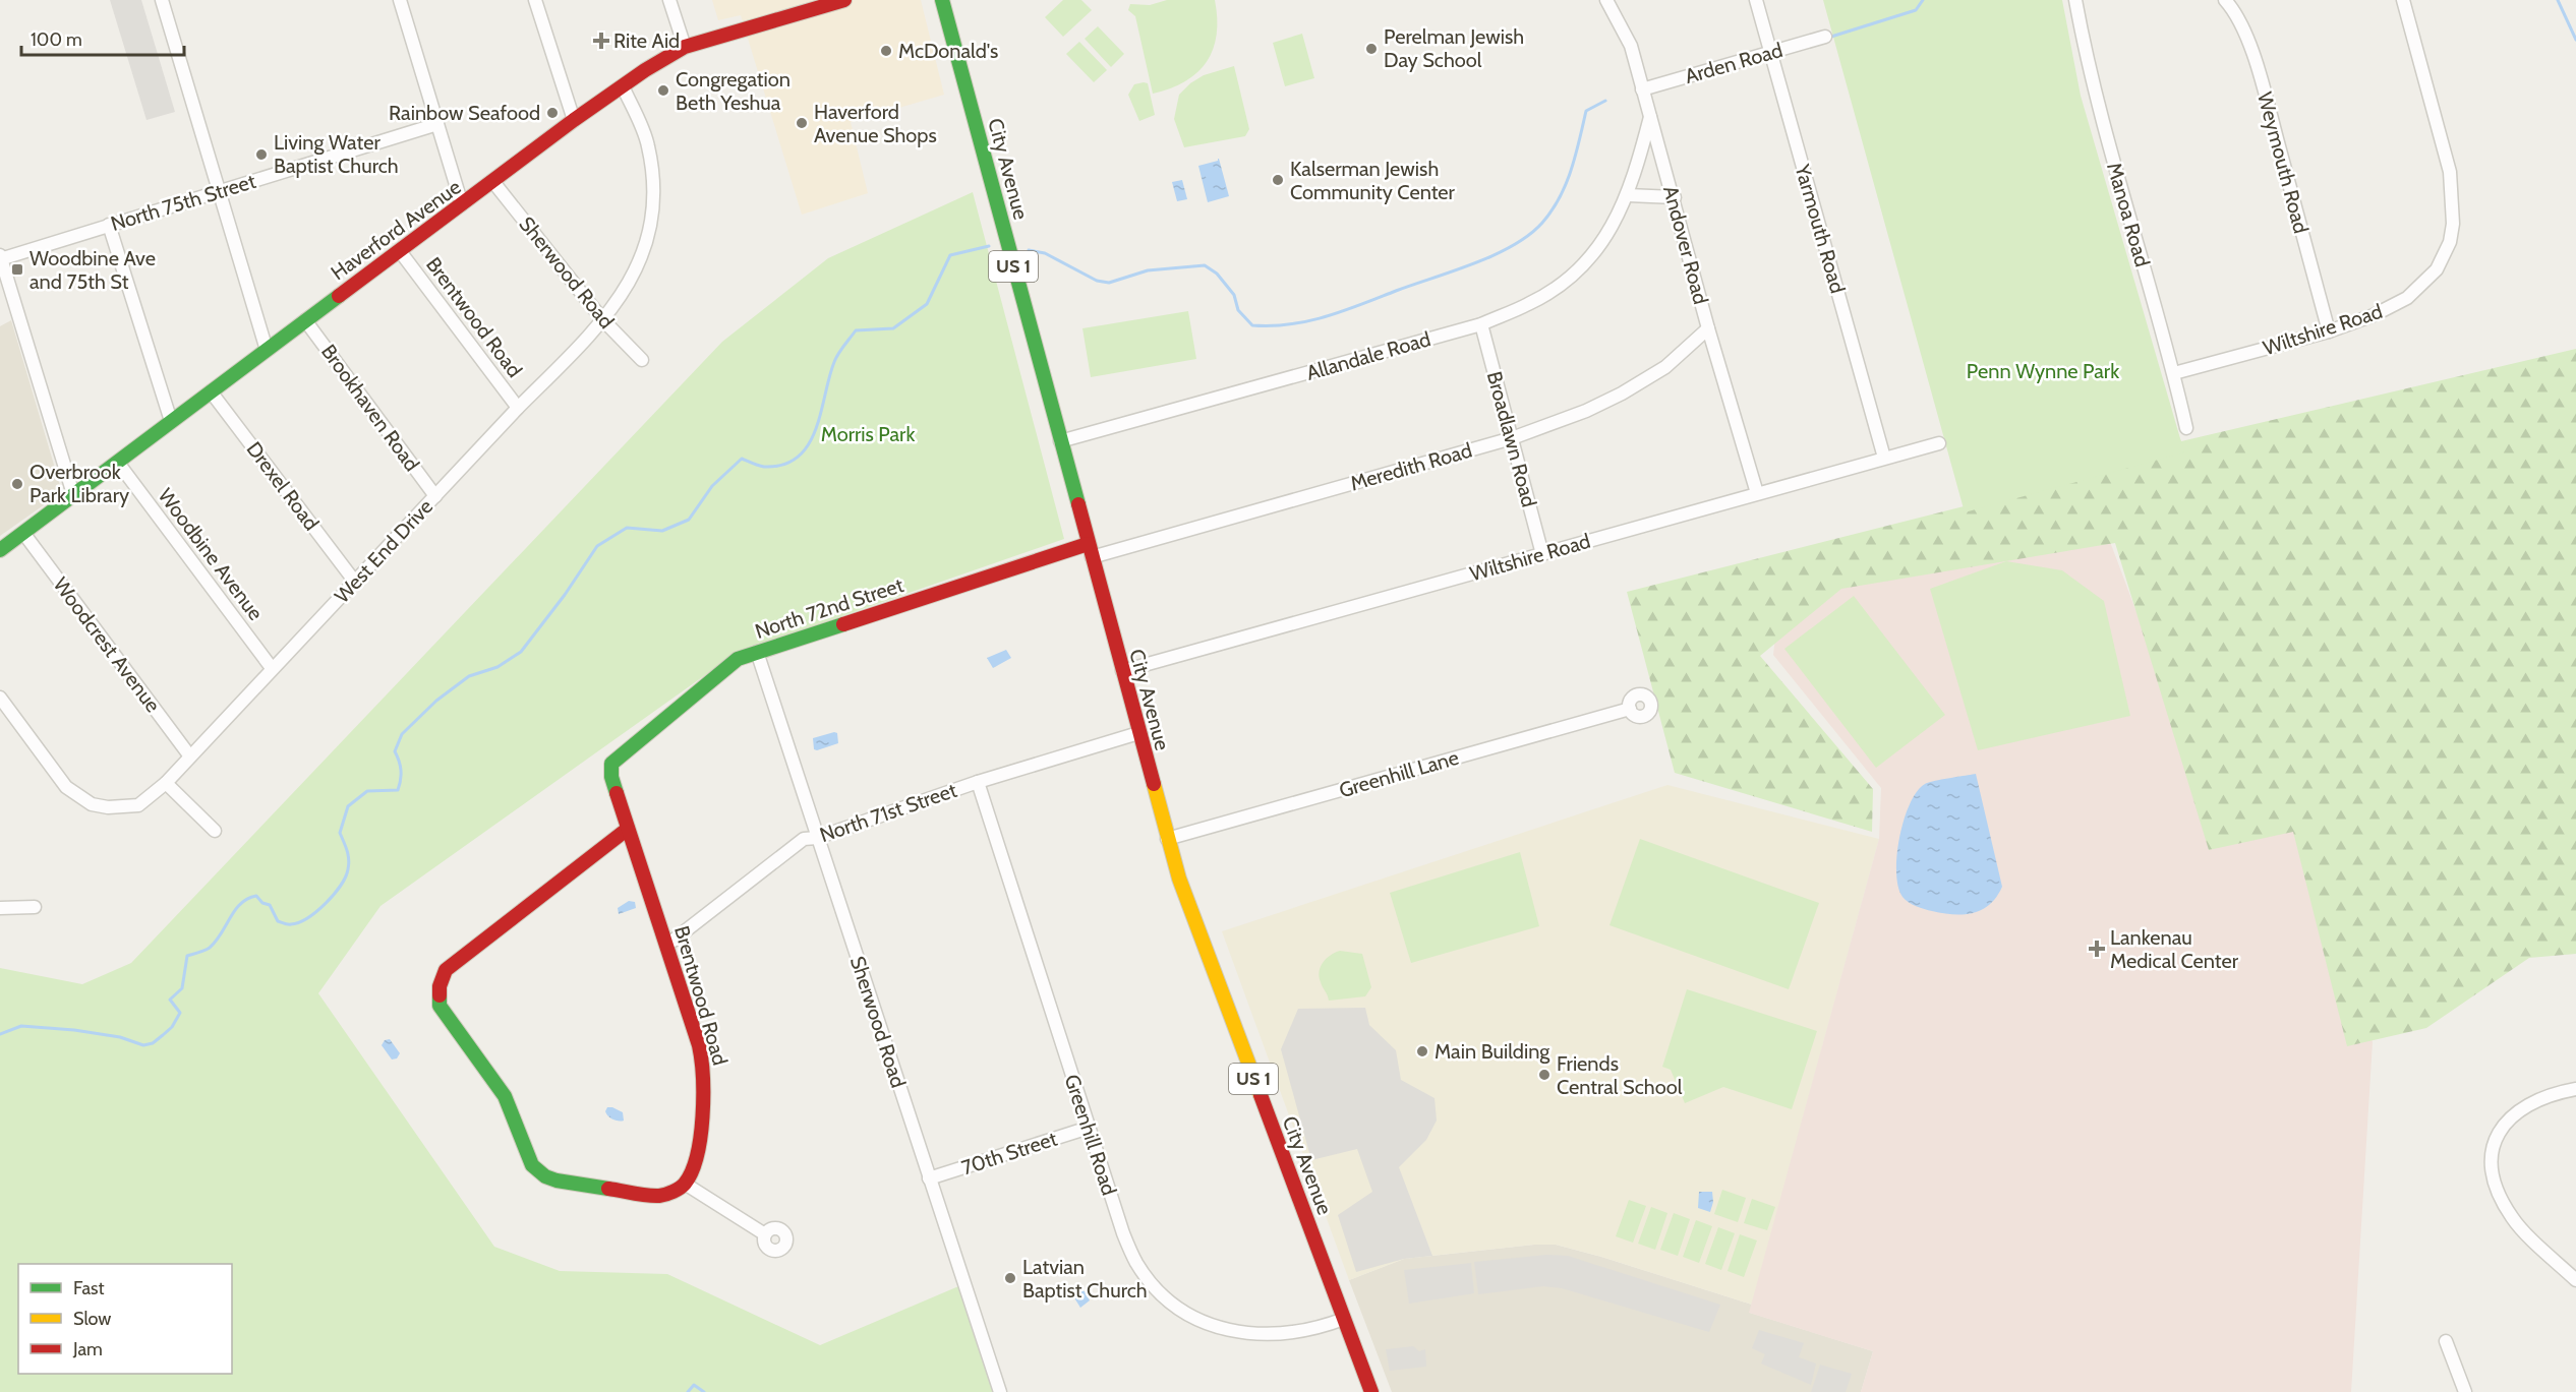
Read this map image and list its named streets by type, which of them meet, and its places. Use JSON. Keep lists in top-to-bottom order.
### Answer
{
  "streets": {
    "main road": [
      "City Avenue",
      "Haverford Avenue",
      "US 1",
      "Brentwood Road",
      "North 72nd Street"
    ],
    "street": [
      "Arden Road",
      "Weymouth Road",
      "North 75th Street",
      "Manoa Road",
      "Yarmouth Road",
      "Andover Road",
      "Sherwood Road",
      "Wiltshire Road",
      "Allandale Road",
      "Brookhaven Road",
      "Broadlawn Road",
      "Meredith Road",
      "Drexel Road",
      "West End Drive",
      "Woodbine Avenue",
      "Woodcrest Avenue",
      "Greenhill Lane",
      "North 71st Street",
      "Greenhill Road",
      "70th Street"
    ]
  },
  "crossings": [
    ["Arden Road", "Yarmouth Road"],
    ["Arden Road", "Andover Road"],
    ["Weymouth Road", "Wiltshire Road"],
    ["City Avenue", "Wiltshire Road"],
    ["City Avenue", "Allandale Road"],
    ["City Avenue", "Meredith Road"],
    ["City Avenue", "North 72nd Street"],
    ["City Avenue", "Greenhill Lane"],
    ["City Avenue", "North 71st Street"],
    ["City Avenue", "Greenhill Road"],
    ["Manoa Road", "Wiltshire Road"],
    ["Yarmouth Road", "Wiltshire Road"],
    ["Haverford Avenue", "Sherwood Road"],
    ["Haverford Avenue", "Brentwood Road"],
    ["Haverford Avenue", "Brookhaven Road"],
    ["Haverford Avenue", "Drexel Road"],
    ["Haverford Avenue", "Woodbine Avenue"],
    ["Haverford Avenue", "Woodcrest Avenue"],
    ["Andover Road", "Wiltshire Road"],
    ["Andover Road", "Allandale Road"],
    ["Andover Road", "Meredith Road"],
    ["Sherwood Road", "West End Drive"],
    ["Sherwood Road", "North 72nd Street"],
    ["Sherwood Road", "North 71st Street"],
    ["Sherwood Road", "70th Street"],
    ["Brentwood Road", "West End Drive"],
    ["Brentwood Road", "North 72nd Street"],
    ["Brentwood Road", "North 71st Street"],
    ["Wiltshire Road", "Broadlawn Road"],
    ["Allandale Road", "Broadlawn Road"],
    ["Brookhaven Road", "West End Drive"],
    ["Broadlawn Road", "Meredith Road"],
    ["Meredith Road", "North 72nd Street"],
    ["Drexel Road", "West End Drive"],
    ["West End Drive", "Woodbine Avenue"],
    ["West End Drive", "Woodcrest Avenue"],
    ["North 71st Street", "Greenhill Road"],
    ["Greenhill Road", "70th Street"]
  ],
  "parks": ["Penn Wynne Park", "Morris Park"],
  "places": {
    "health": ["Rite Aid", "Lankenau Medical Center"],
    "other": [
      "Perelman Jewish Day School",
      "McDonald's",
      "Congregation Beth Yeshua",
      "Rainbow Seafood",
      "Haverford Avenue Shops",
      "Living Water Baptist Church",
      "Kalserman Jewish Community Center",
      "Overbrook Park Library",
      "Main Building",
      "Friends Central School",
      "Latvian Baptist Church"
    ],
    "transit": ["Woodbine Ave and 75th St"]
  },
  "legend": ["Fast", "Slow", "Jam"],
  "scale_bar": "100 m"
}
